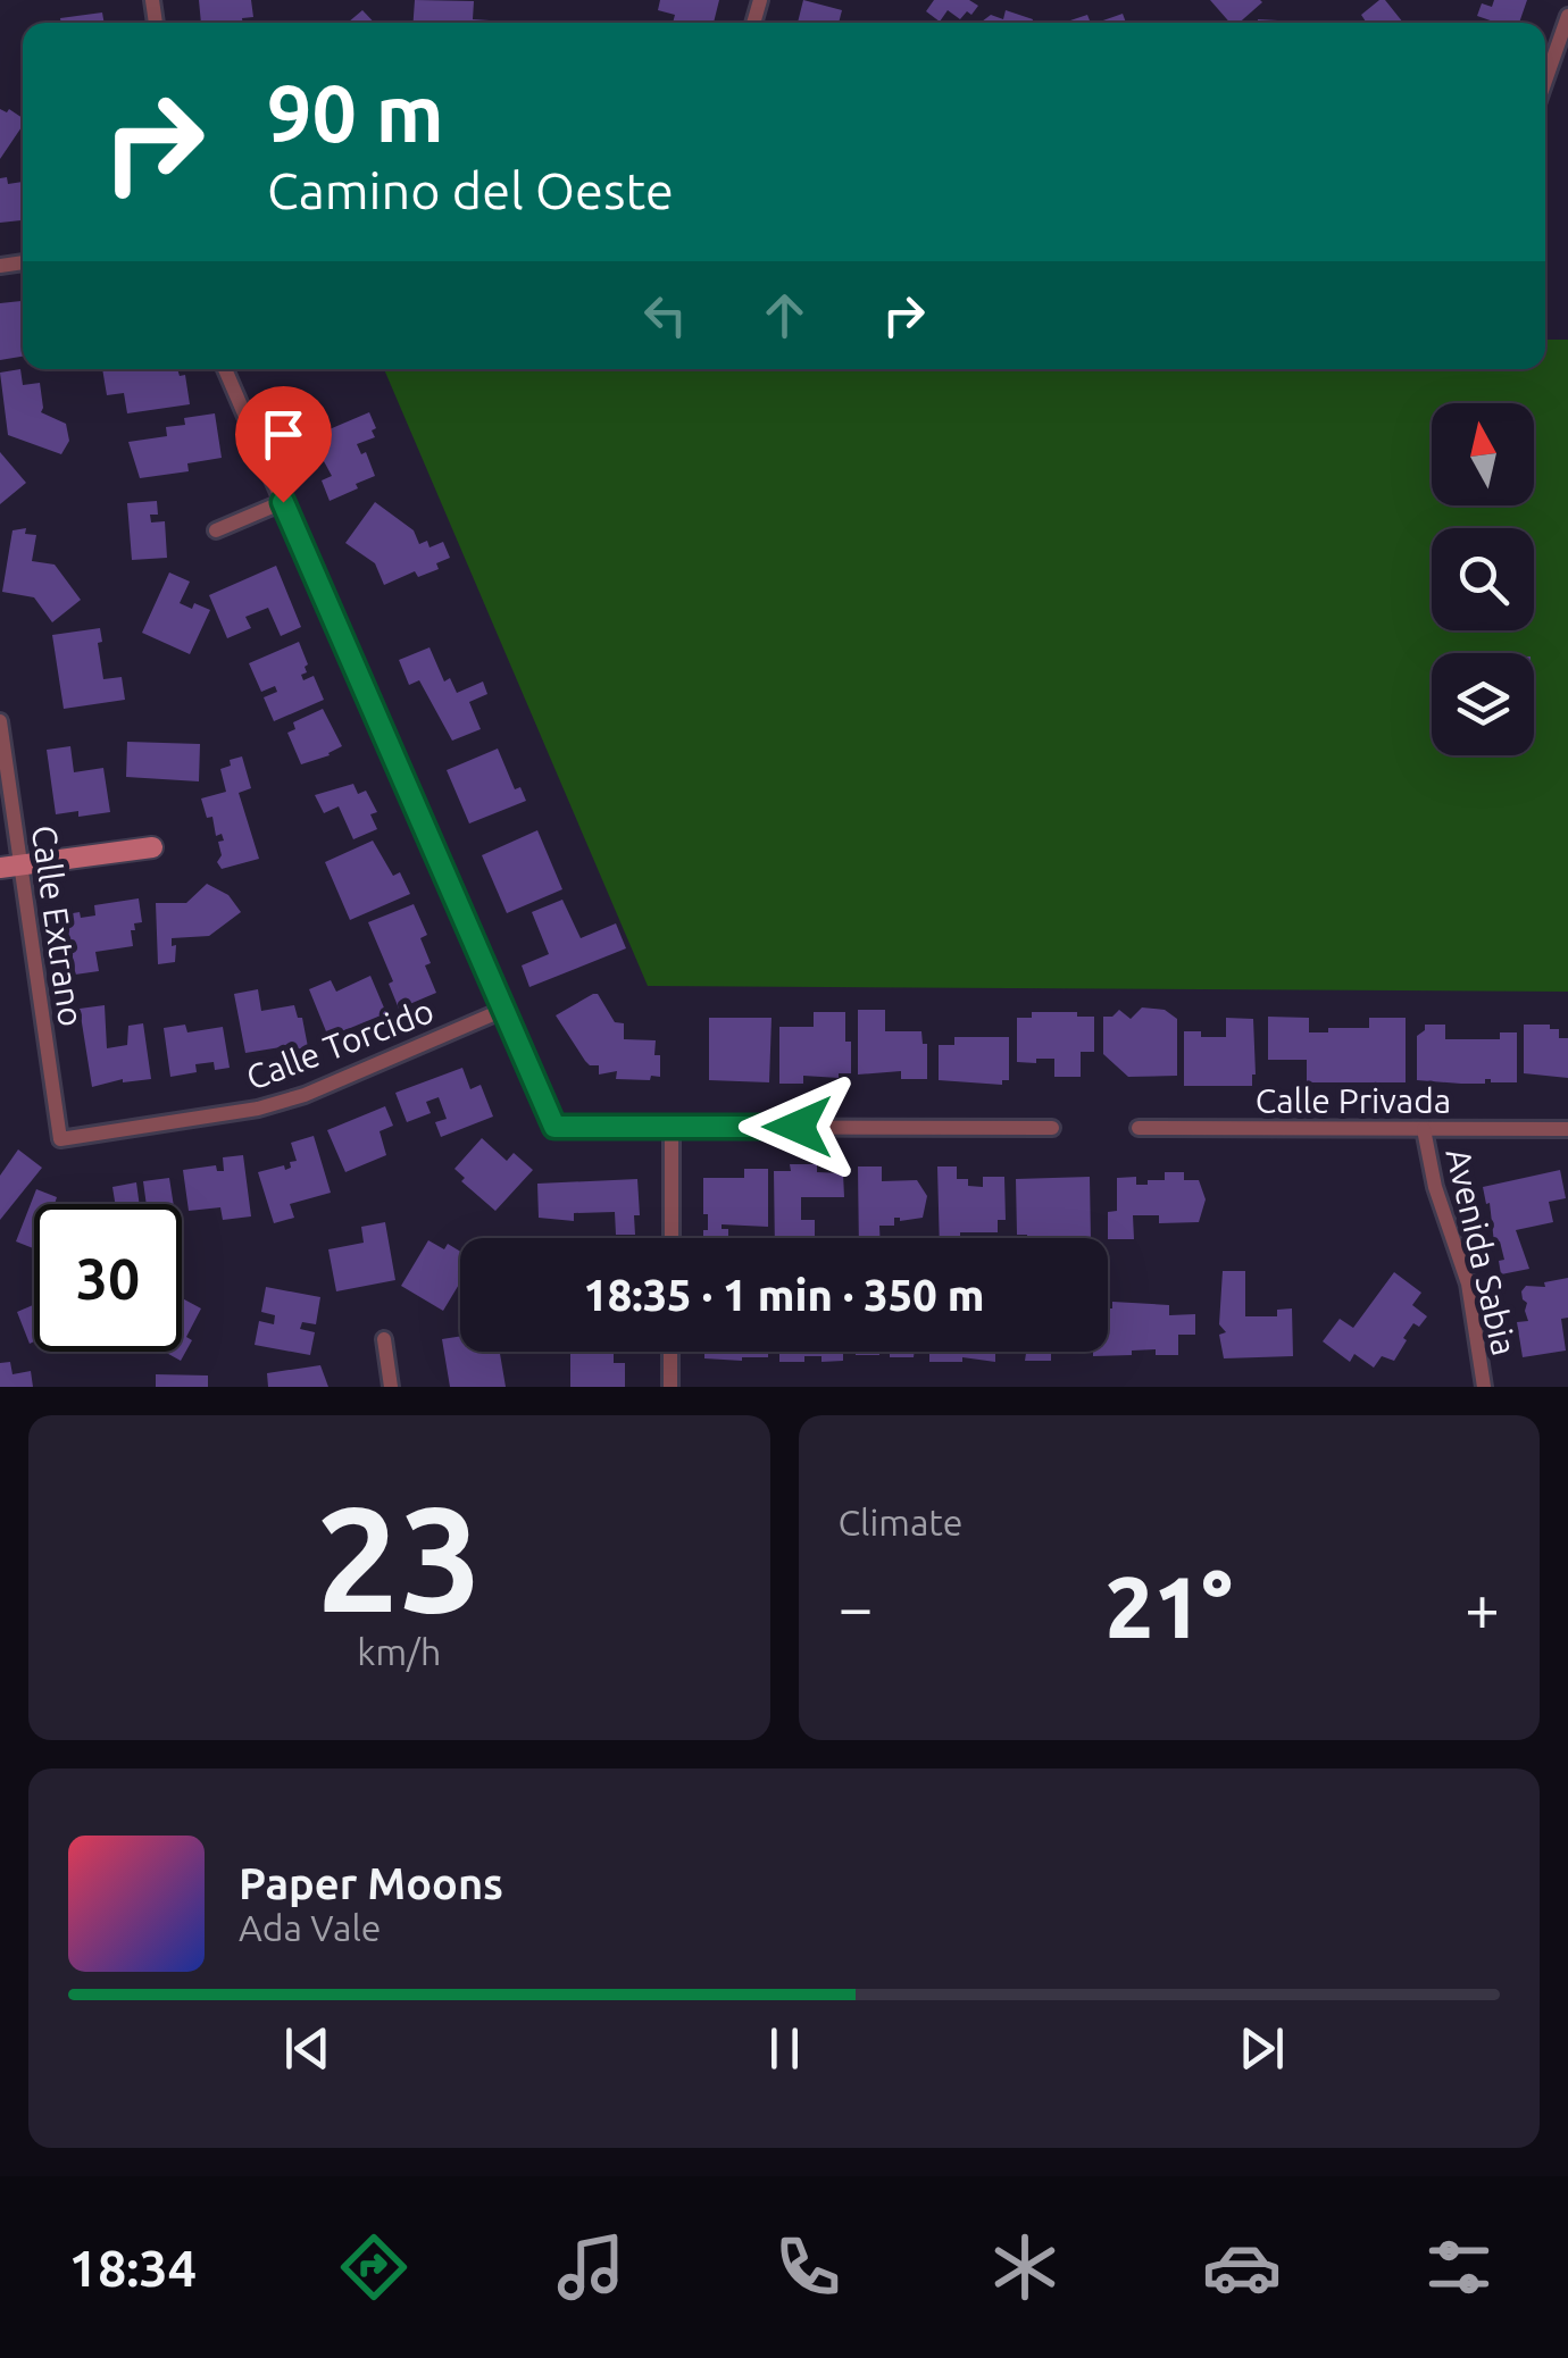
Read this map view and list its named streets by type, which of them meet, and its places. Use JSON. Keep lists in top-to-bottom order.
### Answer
{
  "streets": {
    "street": [
      "Calle Extrano",
      "Calle Torcido",
      "Calle Privada",
      "Avenida Sabia"
    ]
  },
  "crossings": [
    ["Calle Extrano", "Calle Torcido"],
    ["Calle Privada", "Avenida Sabia"]
  ],
  "north": "top",
  "page": {
    "turn": ["90 m", "Camino del Oeste"],
    "limit": "30",
    "trip": "18:35 · 1 min · 350 m",
    "tile": [
      ["23", "km/h"],
      "Climate"
    ],
    "heat": ["−", "21°", "+"],
    "song": ["Paper Moons", "Ada Vale"],
    "tabs": "18:34"
  }
}
